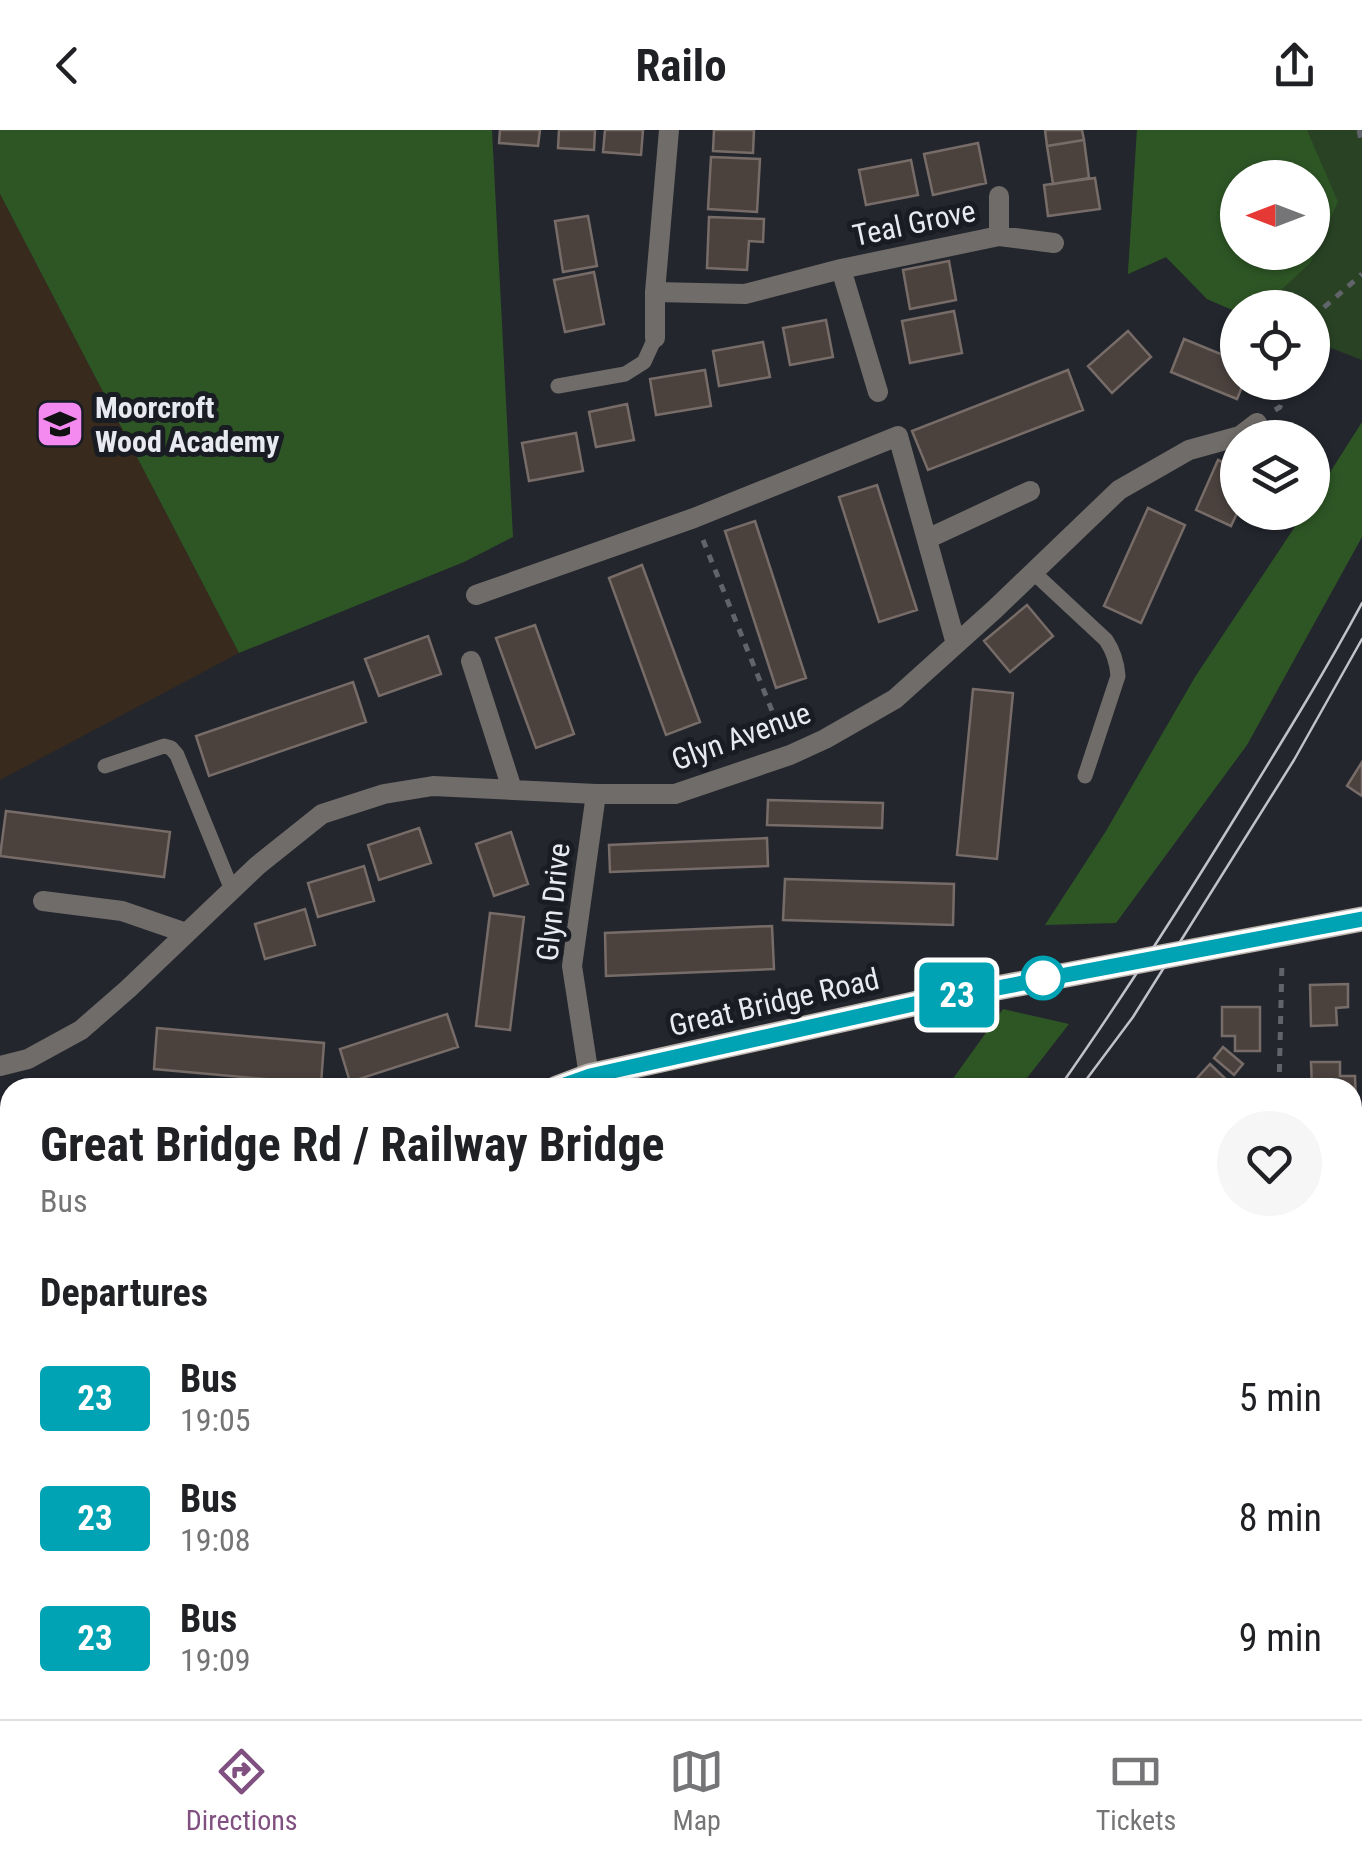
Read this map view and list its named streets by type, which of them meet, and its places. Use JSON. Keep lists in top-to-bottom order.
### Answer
{
  "streets": {
    "main road": ["Great Bridge Road"],
    "street": ["Teal Grove", "Glyn Avenue", "Glyn Drive"]
  },
  "crossings": [
    ["Glyn Avenue", "Glyn Drive"],
    ["Glyn Drive", "Great Bridge Road"]
  ],
  "places": {
    "school or university": ["Moorcroft Wood Academy"]
  },
  "lines": ["bus line 23"],
  "north": "left",
  "page": {
    "header": "Railo",
    "on_map": "23",
    "heading": [
      ["Great Bridge Rd / Railway Bridge", "Bus"],
      "Departures"
    ],
    "list": [
      {
        "mark": "23",
        "name": "Bus",
        "note": "19:05",
        "value": "5 min"
      },
      {
        "mark": "23",
        "name": "Bus",
        "note": "19:08",
        "value": "8 min"
      },
      {
        "mark": "23",
        "name": "Bus",
        "note": "19:09",
        "value": "9 min"
      }
    ],
    "tabs": ["Directions", "Map", "Tickets"]
  }
}
